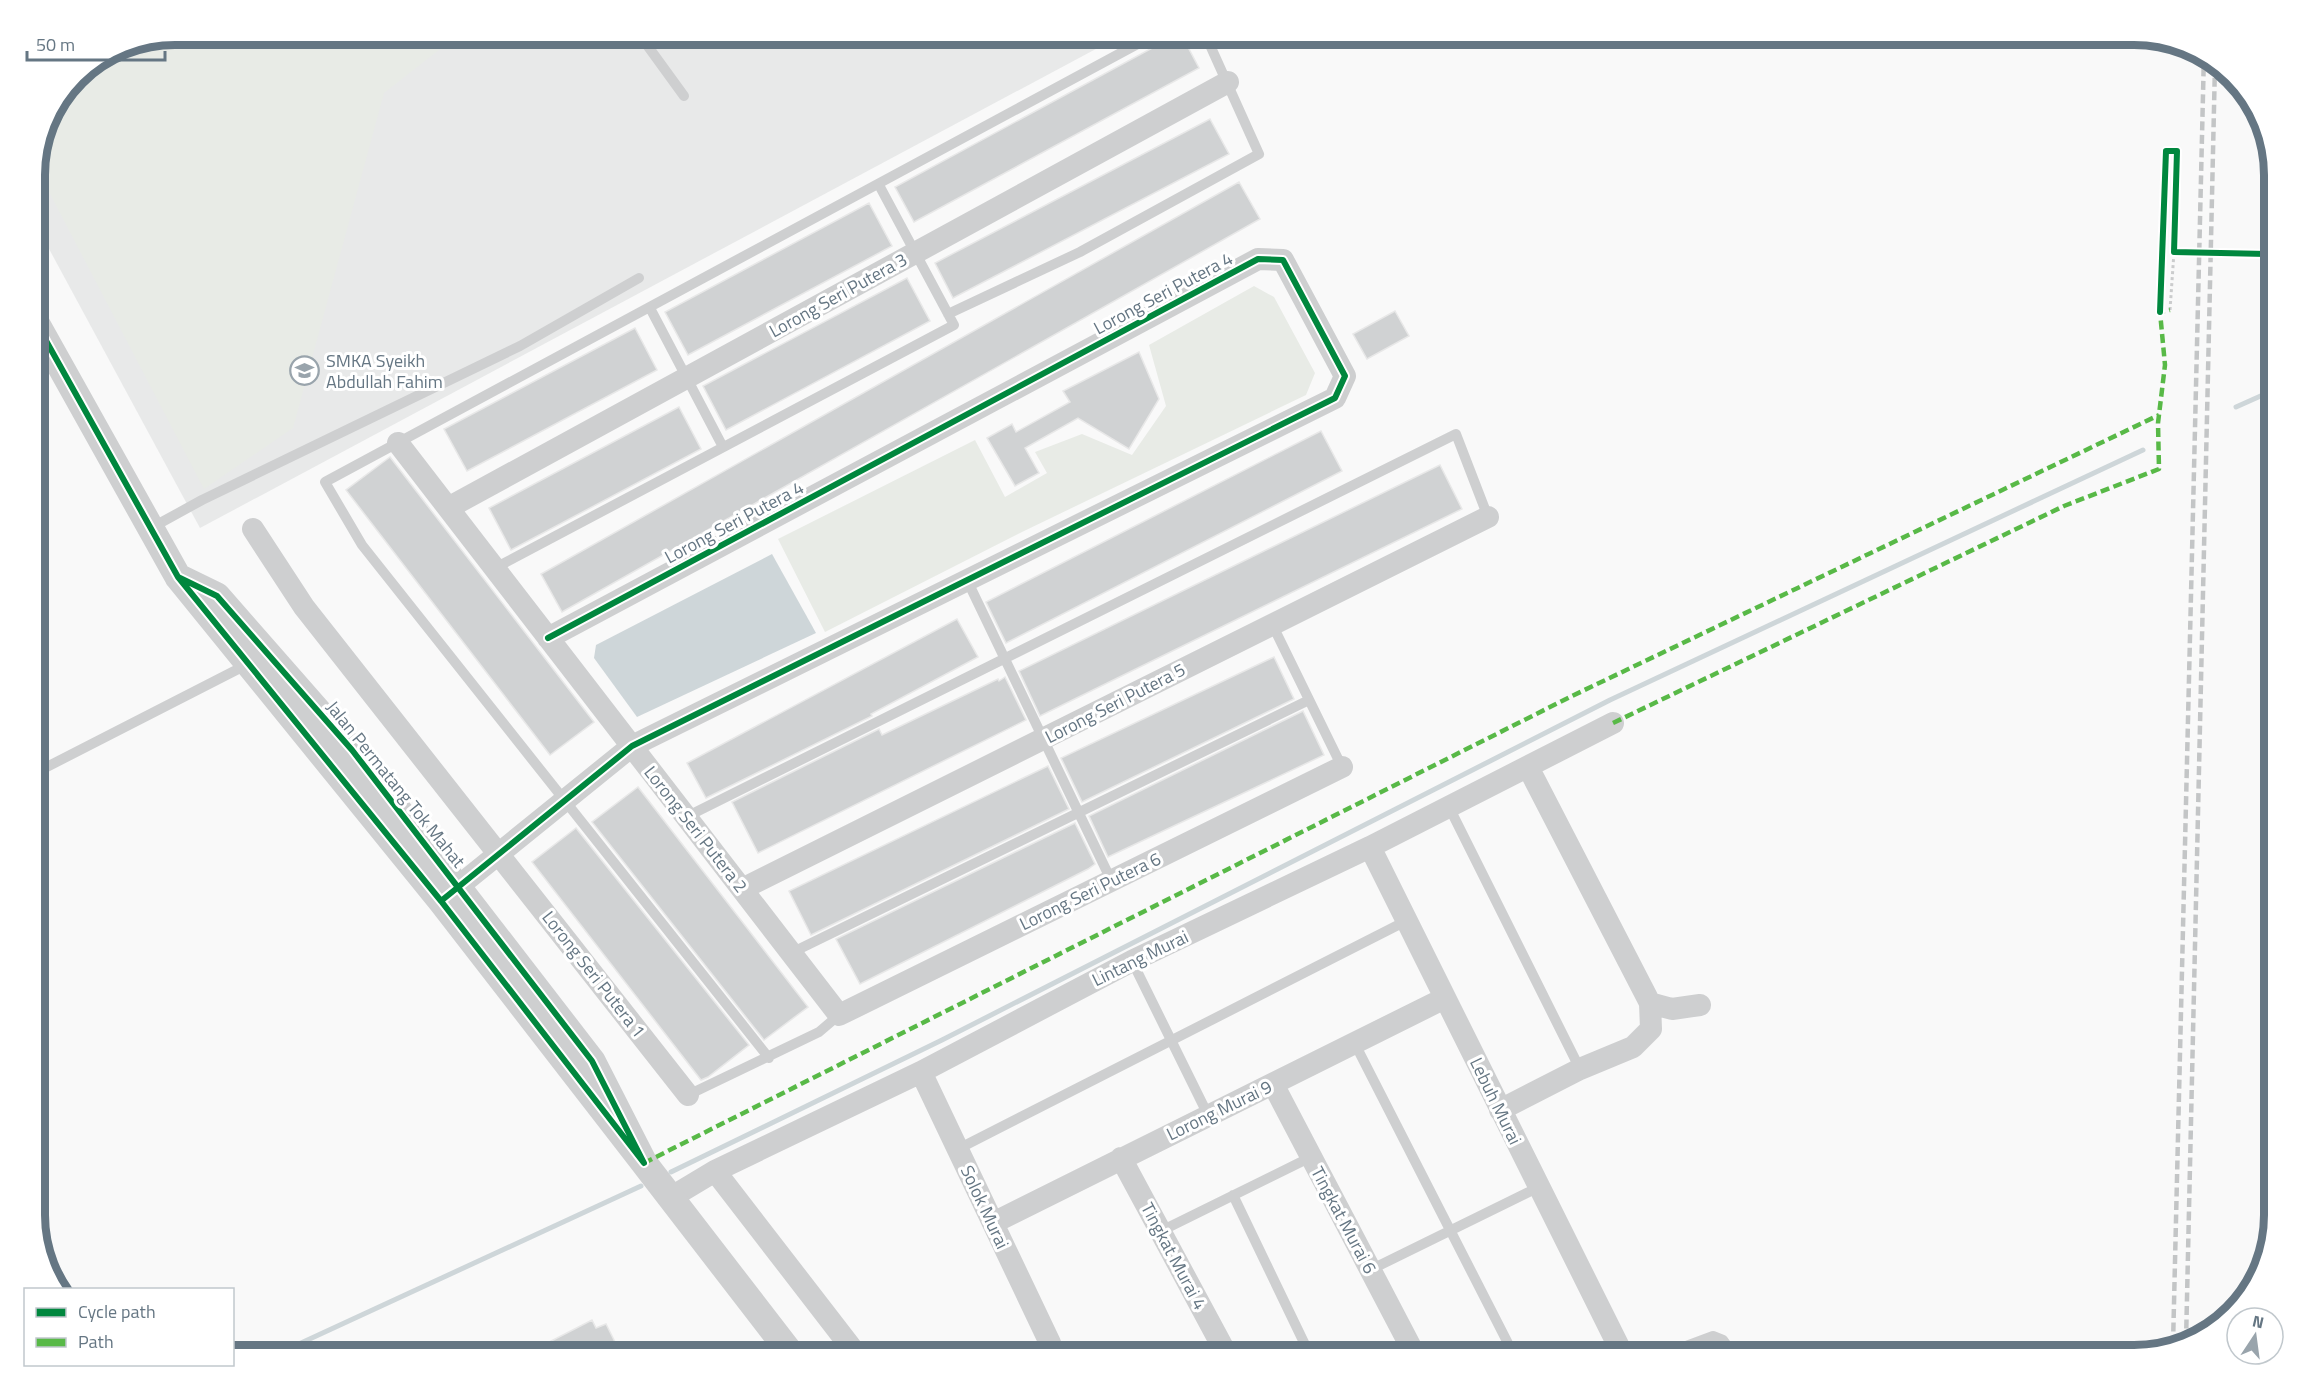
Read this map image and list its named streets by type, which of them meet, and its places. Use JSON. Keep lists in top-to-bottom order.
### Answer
{
  "streets": {
    "street": [
      "Lorong Seri Putera 4",
      "Lorong Seri Putera 3",
      "Lorong Seri Putera 5",
      "Jalan Permatang Tok Mahat",
      "Lorong Seri Putera 2",
      "Lorong Seri Putera 6",
      "Lintang Murai",
      "Lorong Seri Putera 1",
      "Lebuh Murai",
      "Lorong Murai 9",
      "Solok Murai",
      "Tingkat Murai 6",
      "Tingkat Murai 4"
    ]
  },
  "crossings": [
    ["Lorong Seri Putera 4", "Jalan Permatang Tok Mahat"],
    ["Lorong Seri Putera 4", "Lorong Seri Putera 2"],
    ["Lorong Seri Putera 4", "Lorong Seri Putera 1"],
    ["Lorong Seri Putera 3", "Lorong Seri Putera 2"],
    ["Lorong Seri Putera 5", "Lorong Seri Putera 2"],
    ["Jalan Permatang Tok Mahat", "Lintang Murai"],
    ["Lorong Seri Putera 2", "Lorong Seri Putera 6"],
    ["Lintang Murai", "Lebuh Murai"],
    ["Lintang Murai", "Solok Murai"],
    ["Lebuh Murai", "Lorong Murai 9"],
    ["Lorong Murai 9", "Solok Murai"],
    ["Lorong Murai 9", "Tingkat Murai 6"],
    ["Lorong Murai 9", "Tingkat Murai 4"]
  ],
  "places": {
    "school or university": ["SMKA Syeikh Abdullah Fahim"]
  },
  "legend": ["Cycle path", "Path"],
  "scale_bar": "50 m",
  "north": "top"
}
